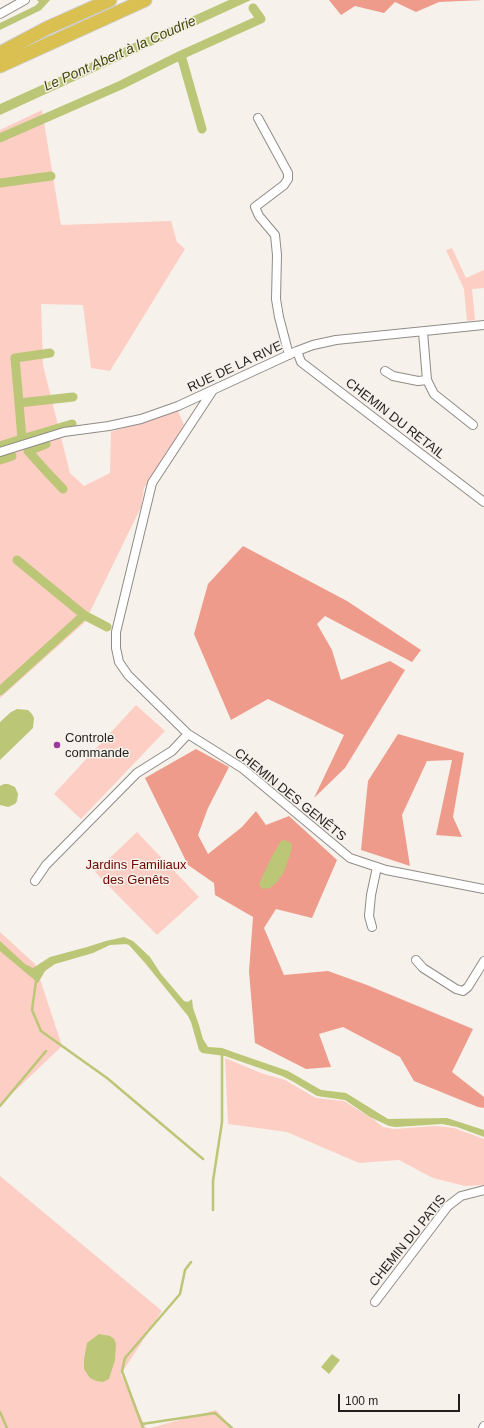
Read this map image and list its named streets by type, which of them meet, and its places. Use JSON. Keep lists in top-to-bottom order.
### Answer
{
  "streets": {
    "street": [
      "RUE DE LA RIVE",
      "CHEMIN DU RETAIL",
      "CHEMIN DES GENÊTS",
      "CHEMIN DU PATIS"
    ]
  },
  "crossings": [
    ["RUE DE LA RIVE", "CHEMIN DU RETAIL"],
    ["RUE DE LA RIVE", "CHEMIN DES GENÊTS"]
  ],
  "water": ["Le Pont Abert à la Coudrie"],
  "parks": ["Jardins Familiaux des Genêts"],
  "places": ["Controle commande"],
  "scale_bar": "100 m"
}
